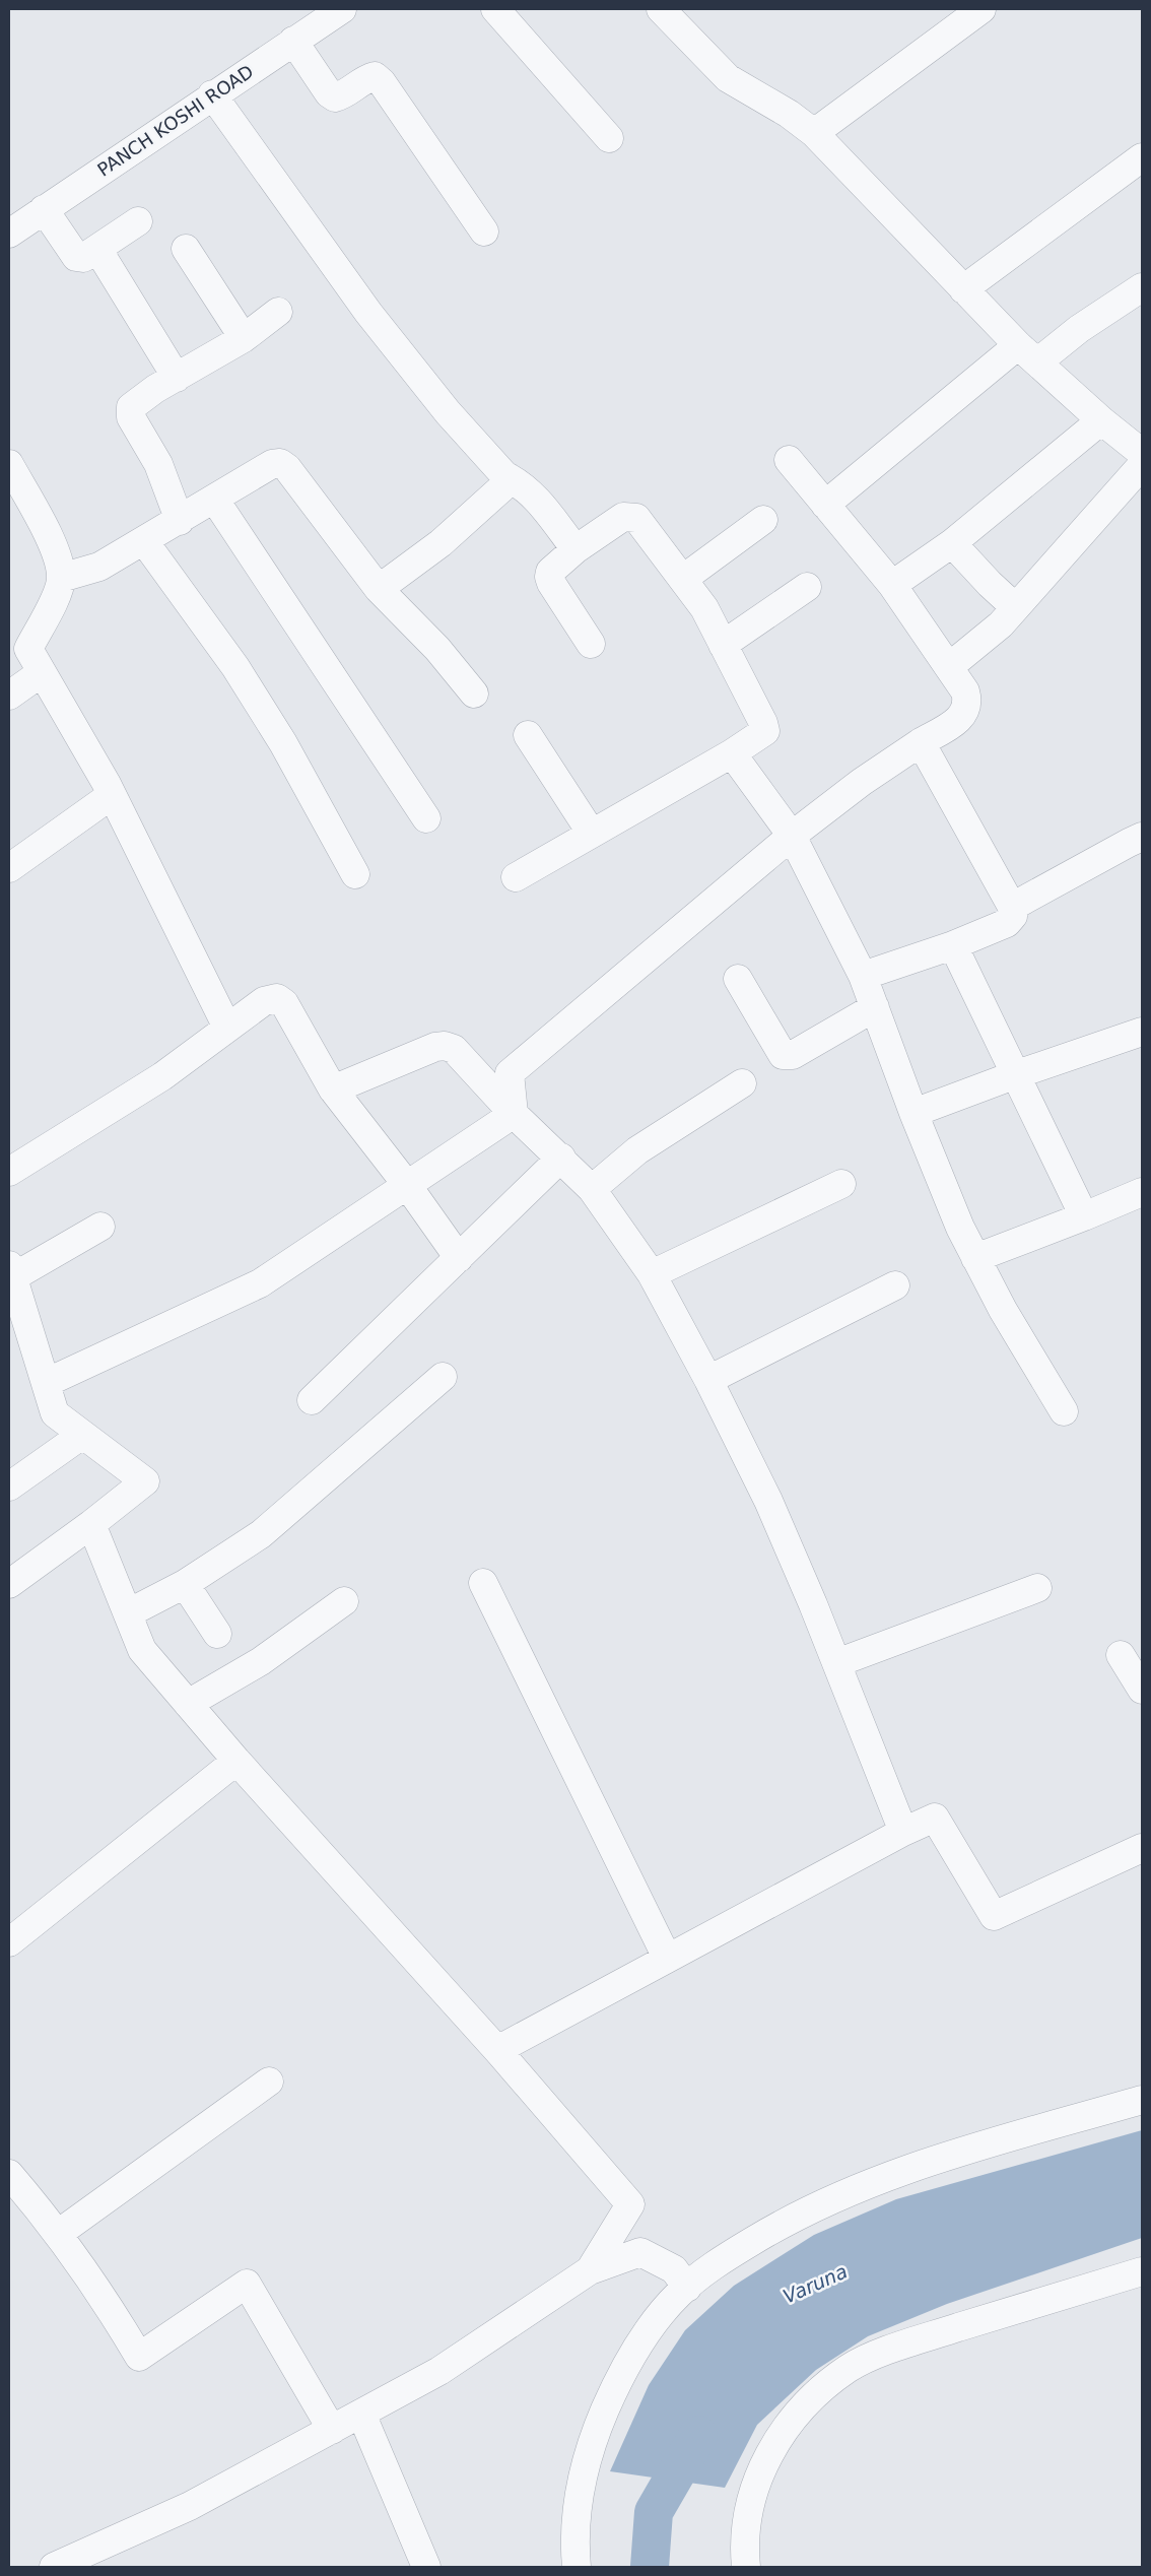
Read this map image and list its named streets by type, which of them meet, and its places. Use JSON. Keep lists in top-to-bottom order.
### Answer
{
  "streets": {
    "street": ["PANCH KOSHI ROAD"]
  },
  "water": ["Varuna"]
}
